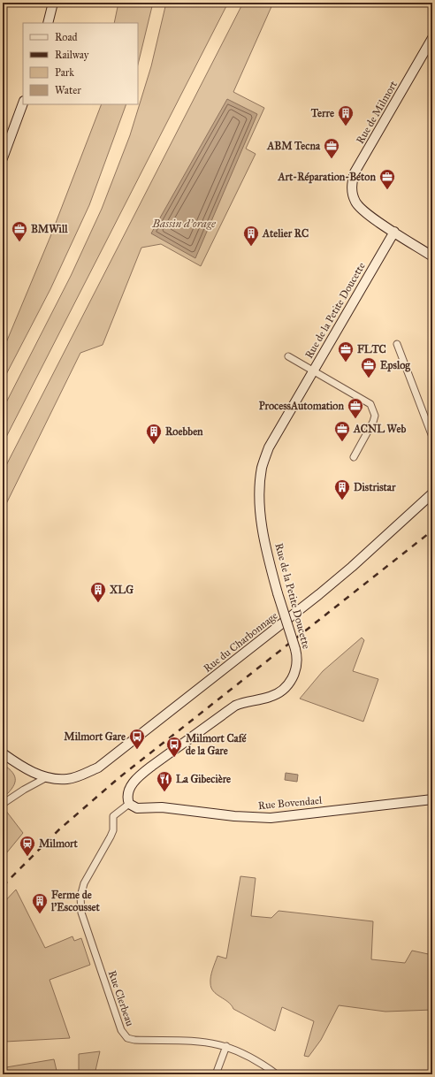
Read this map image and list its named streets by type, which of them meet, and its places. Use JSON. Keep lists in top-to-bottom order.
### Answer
{
  "streets": {
    "street": [
      "Rue de Milmort",
      "Rue de la Petite Doucette",
      "Rue du Charbonnage",
      "Rue Bovendael",
      "Rue Clerbeau"
    ]
  },
  "crossings": [
    ["Rue de Milmort", "Rue de la Petite Doucette"],
    ["Rue de la Petite Doucette", "Rue Bovendael"],
    ["Rue de la Petite Doucette", "Rue Clerbeau"],
    ["Rue Bovendael", "Rue Clerbeau"]
  ],
  "water": ["Bassin d'orage"],
  "places": {
    "building": [
      "Terre",
      "Atelier RC",
      "Roebben",
      "Distristar",
      "XLG",
      "Ferme de l'Escousset"
    ],
    "office": [
      "ABM Tecna",
      "Art-Réparation-Béton",
      "BMWill",
      "FLTC",
      "Epslog",
      "ProcessAutomation",
      "ACNL Web"
    ],
    "bus stop": ["Milmort Gare", "Milmort Café de la Gare"],
    "restaurant": ["La Gibecière"],
    "station": ["Milmort"]
  },
  "legend": [
    "Road",
    "Railway",
    "Park",
    "Water"
  ]
}
